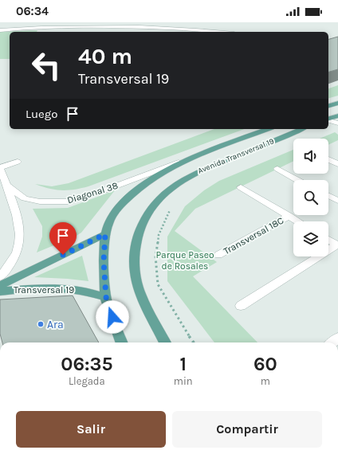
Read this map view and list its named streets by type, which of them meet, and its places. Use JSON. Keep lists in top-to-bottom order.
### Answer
{
  "streets": {
    "main road": ["Avenida Transversal 19", "Transversal 19"],
    "street": ["Diagonal 38", "Transversal 18C"]
  },
  "crossings": [
    ["Avenida Transversal 19", "Diagonal 38"],
    ["Avenida Transversal 19", "Transversal 19"]
  ],
  "parks": ["Parque Paseo de Rosales"],
  "places": ["Ara"],
  "page": {
    "status": "06:34",
    "turn": ["40 m", "Transversal 19"],
    "then": "Luego",
    "eta": [
      "06:35",
      "Llegada",
      "1",
      "min",
      "60",
      "m"
    ],
    "buttons": ["Salir", "Compartir"]
  }
}
